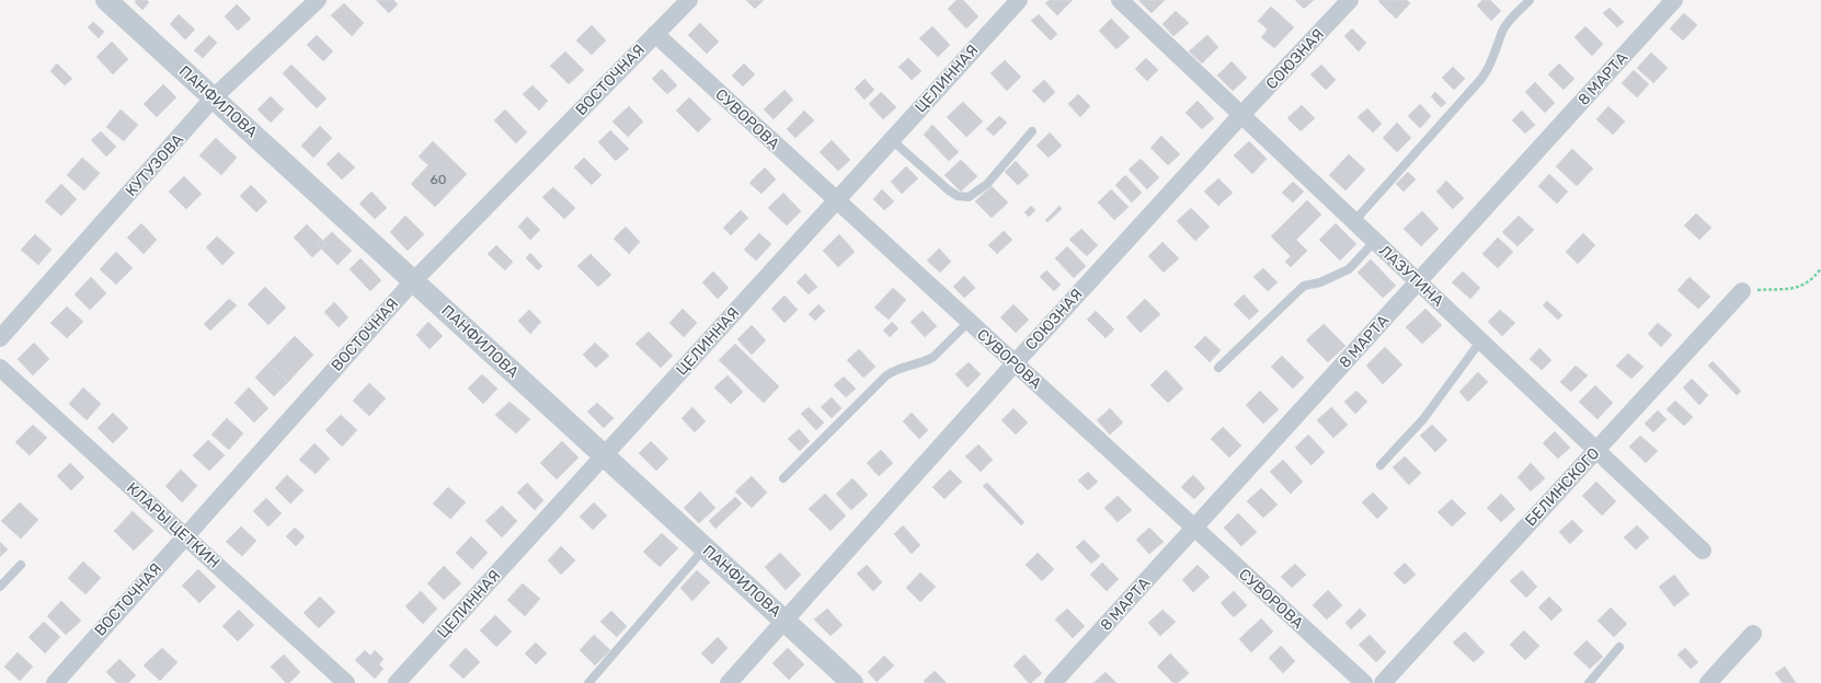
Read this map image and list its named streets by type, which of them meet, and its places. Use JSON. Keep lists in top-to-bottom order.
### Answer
{
  "streets": {
    "street": [
      "СОЮЗНАЯ",
      "ЦЕЛИННАЯ",
      "8 МАРТА",
      "ВОСТОЧНАЯ",
      "ПАНФИЛОВА",
      "СУВОРОВА",
      "КУТУЗОВА",
      "ЛАЗУТИНА",
      "БЕЛИНСКОГО",
      "КЛАРЫ ЦЕТКИН"
    ]
  },
  "crossings": [
    ["СОЮЗНАЯ", "ПАНФИЛОВА"],
    ["СОЮЗНАЯ", "СУВОРОВА"],
    ["СОЮЗНАЯ", "ЛАЗУТИНА"],
    ["ЦЕЛИННАЯ", "ПАНФИЛОВА"],
    ["ЦЕЛИННАЯ", "СУВОРОВА"],
    ["8 МАРТА", "СУВОРОВА"],
    ["8 МАРТА", "ЛАЗУТИНА"],
    ["ВОСТОЧНАЯ", "ПАНФИЛОВА"],
    ["ВОСТОЧНАЯ", "СУВОРОВА"],
    ["ВОСТОЧНАЯ", "КЛАРЫ ЦЕТКИН"],
    ["ПАНФИЛОВА", "КУТУЗОВА"],
    ["ЛАЗУТИНА", "БЕЛИНСКОГО"]
  ],
  "house_numbers": ["60"]
}
